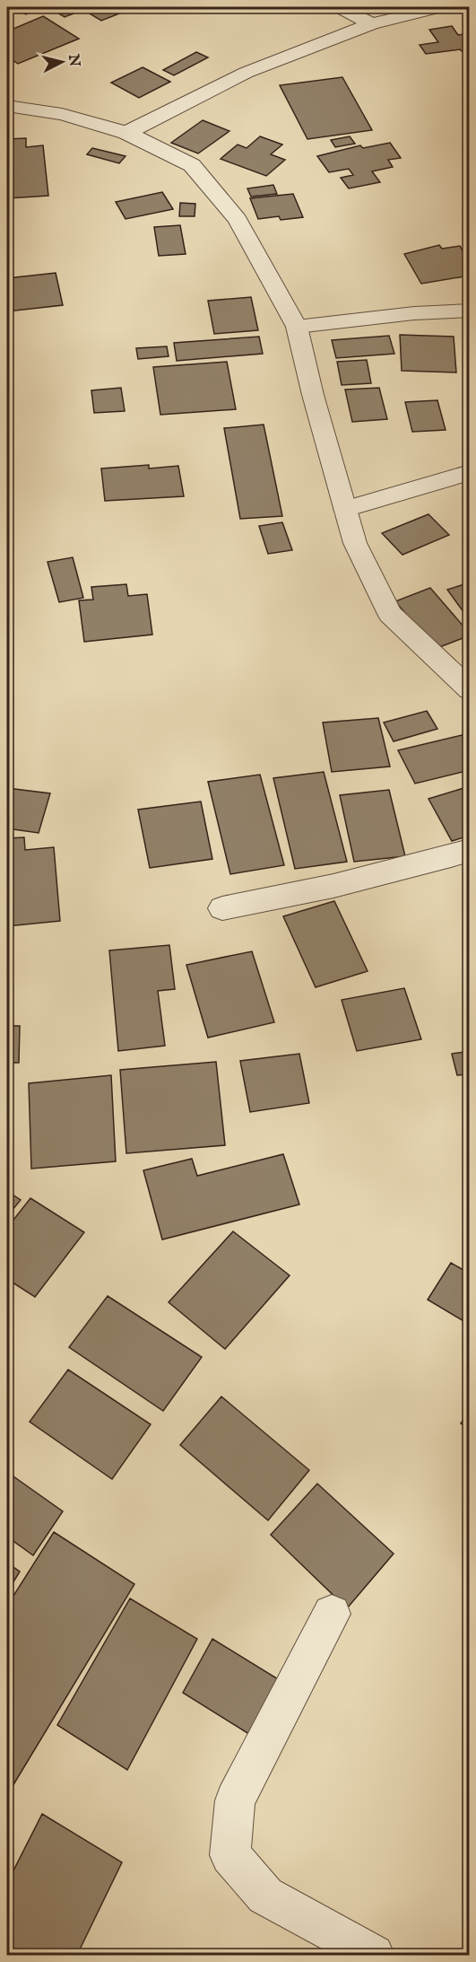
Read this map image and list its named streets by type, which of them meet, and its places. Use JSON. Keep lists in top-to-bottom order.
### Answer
{
  "north": "right"
}
